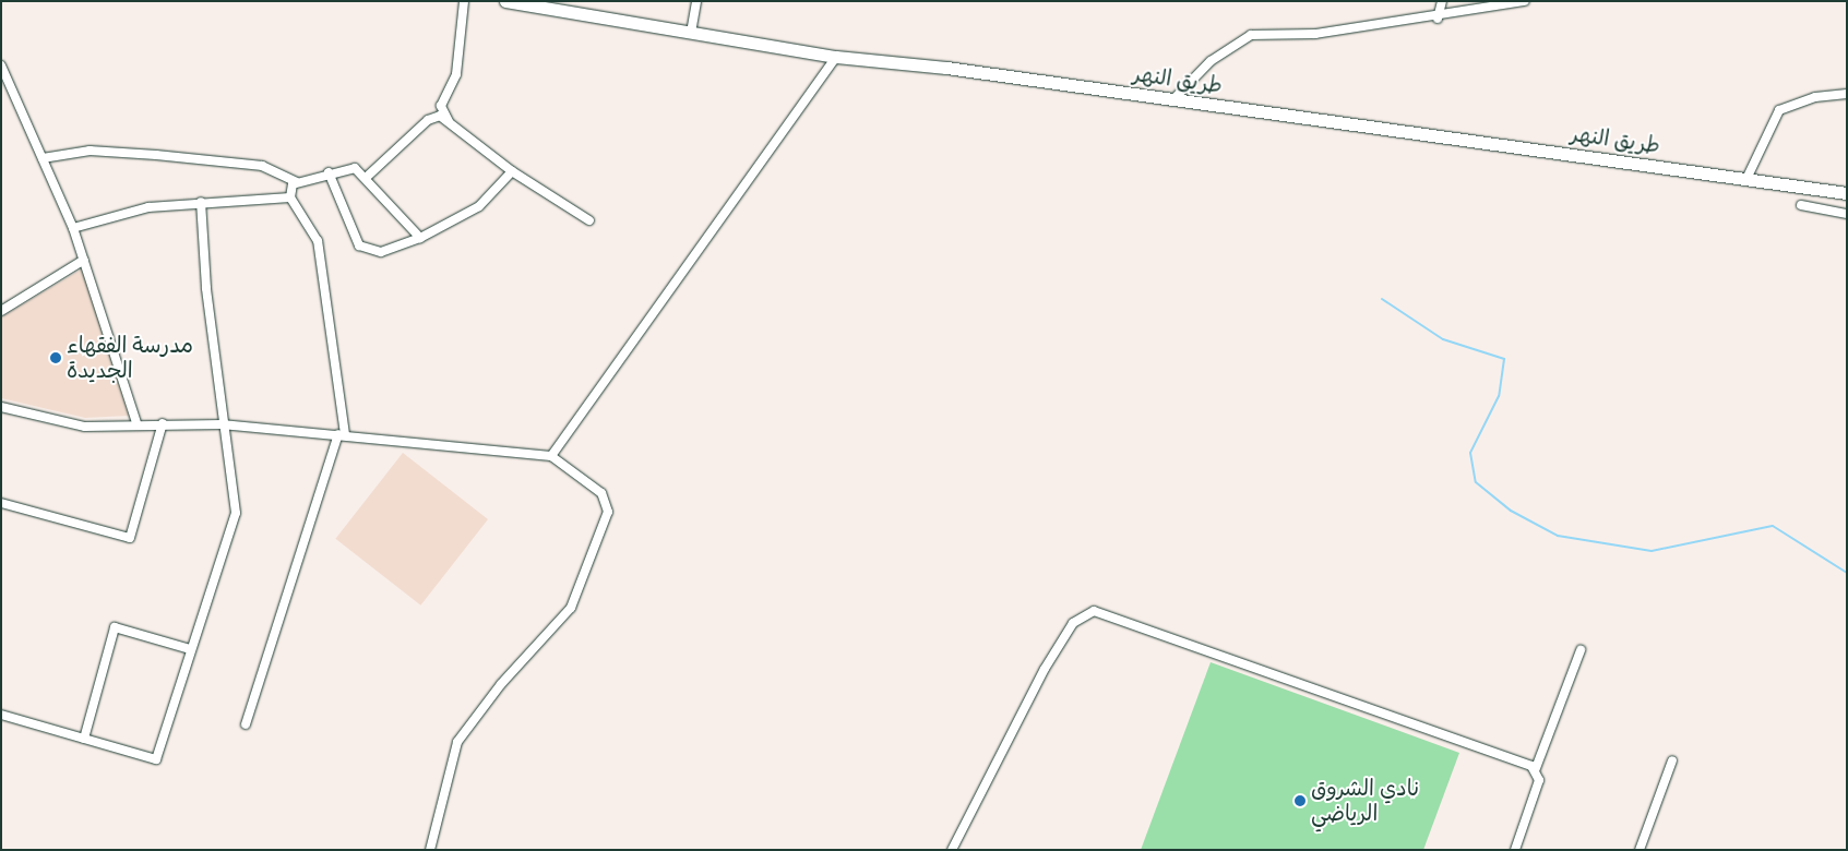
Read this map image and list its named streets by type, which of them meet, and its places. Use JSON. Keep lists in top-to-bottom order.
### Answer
{
  "streets": {
    "main road": ["طريق النهر"]
  },
  "places": ["مدرسة الفقهاء الجديدة", "نادي الشروق الرياضي"]
}
